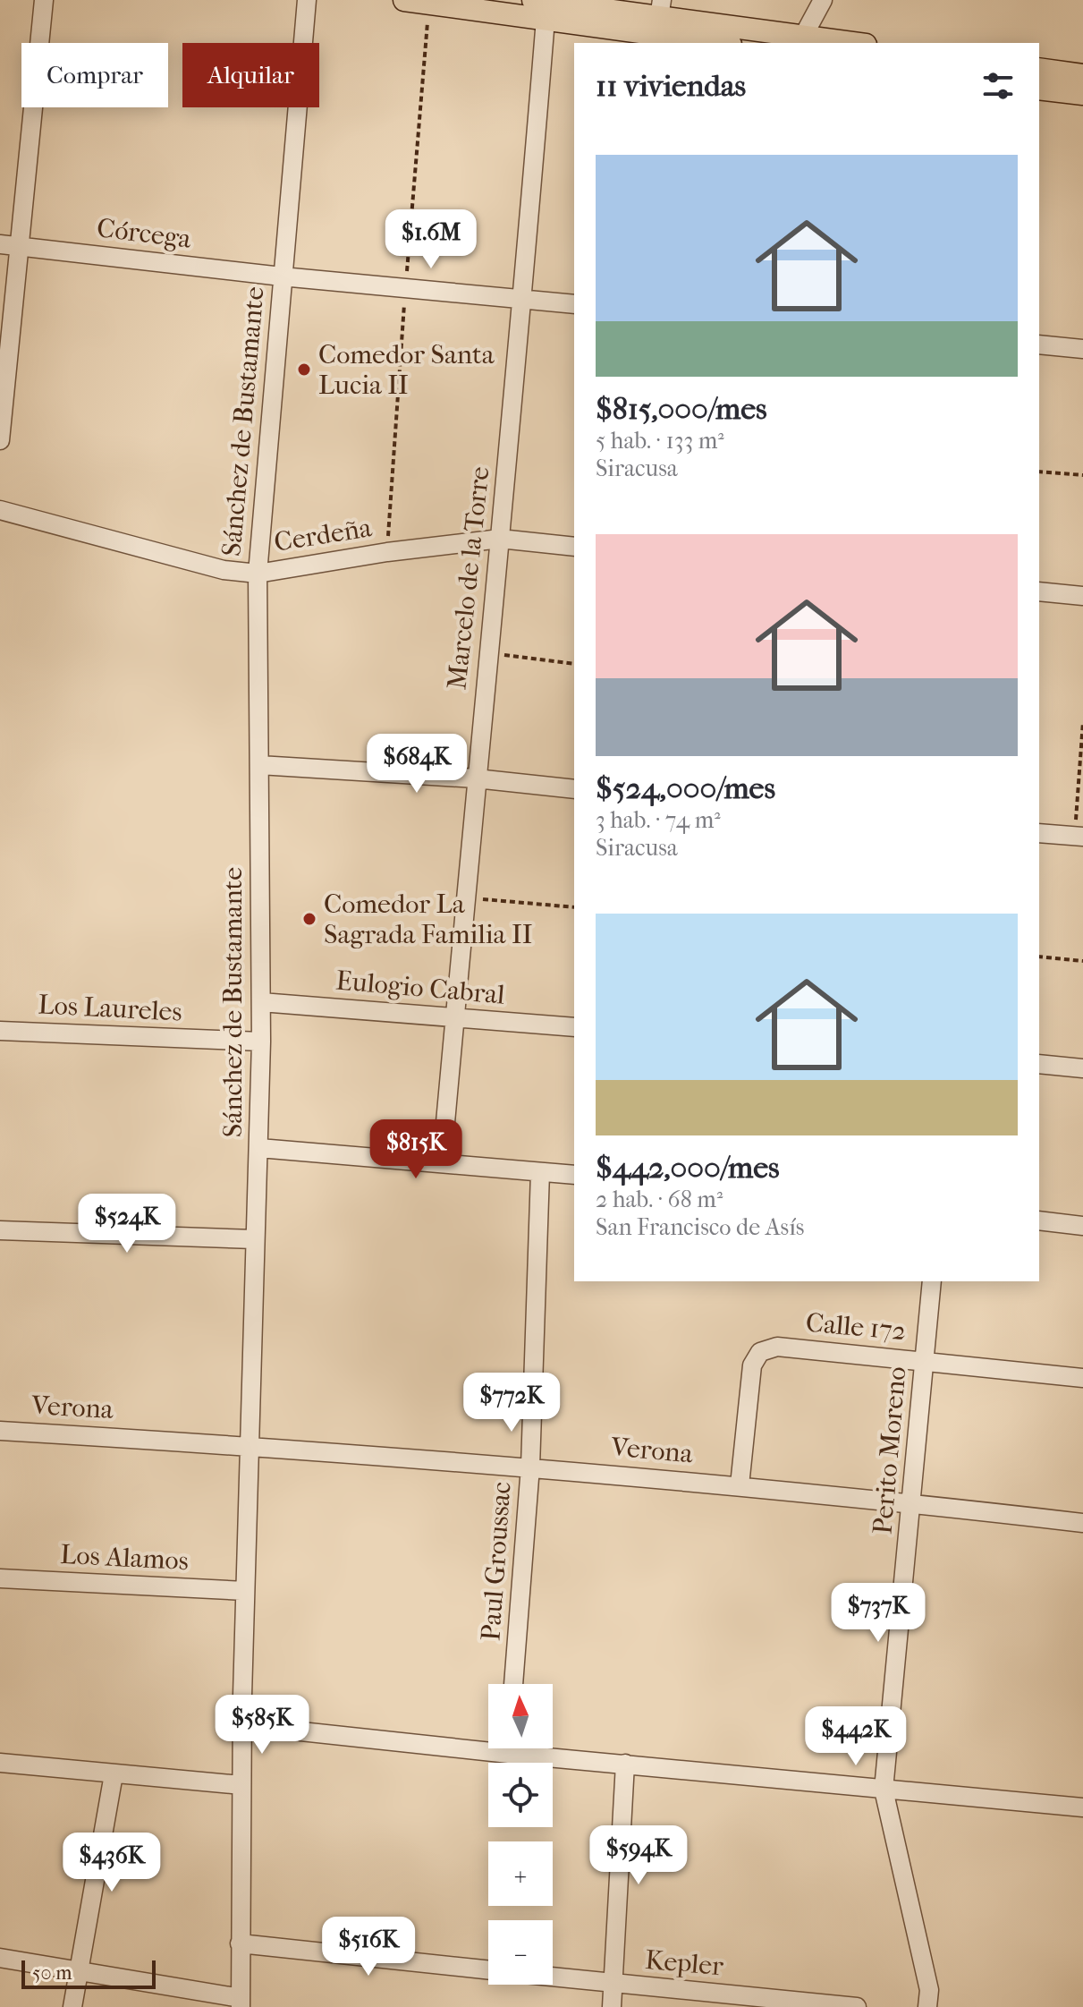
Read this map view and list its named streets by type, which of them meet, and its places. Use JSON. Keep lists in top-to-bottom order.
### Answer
{
  "streets": {
    "street": [
      "Córcega",
      "Sánchez de Bustamante",
      "Cerdeña",
      "Marcelo de la Torre",
      "Eulogio Cabral",
      "Los Laureles",
      "Calle 172",
      "Verona",
      "Perito Moreno",
      "Los Alamos",
      "Paul Groussac",
      "Kepler"
    ]
  },
  "crossings": [
    ["Córcega", "Sánchez de Bustamante"],
    ["Córcega", "Marcelo de la Torre"],
    ["Sánchez de Bustamante", "Cerdeña"],
    ["Sánchez de Bustamante", "Eulogio Cabral"],
    ["Sánchez de Bustamante", "Los Laureles"],
    ["Sánchez de Bustamante", "Verona"],
    ["Sánchez de Bustamante", "Los Alamos"],
    ["Sánchez de Bustamante", "Kepler"],
    ["Cerdeña", "Marcelo de la Torre"],
    ["Marcelo de la Torre", "Eulogio Cabral"],
    ["Calle 172", "Verona"],
    ["Calle 172", "Perito Moreno"],
    ["Verona", "Perito Moreno"],
    ["Verona", "Paul Groussac"]
  ],
  "places": ["Comedor Santa Lucia II", "Comedor La Sagrada Familia II"],
  "scale_bar": "50 m",
  "north": "top",
  "page": {
    "chip": ["Comprar", "Alquilar"],
    "heading": "11 viviendas",
    "list": [
      {
        "name": "$815,000/mes",
        "note": "5 hab. · 133 m² · Siracusa"
      },
      {
        "name": "$524,000/mes",
        "note": "3 hab. · 74 m² · Siracusa"
      },
      {
        "name": "$442,000/mes",
        "note": "2 hab. · 68 m² · San Francisco de Asís"
      }
    ],
    "price": [
      "$1.6M",
      "$684K",
      "$815K",
      "$524K",
      "$772K",
      "$737K",
      "$585K",
      "$442K",
      "$594K",
      "$436K",
      "$516K"
    ],
    "map_buttons": ["+", "−"],
    "scale": "50 m"
  }
}
